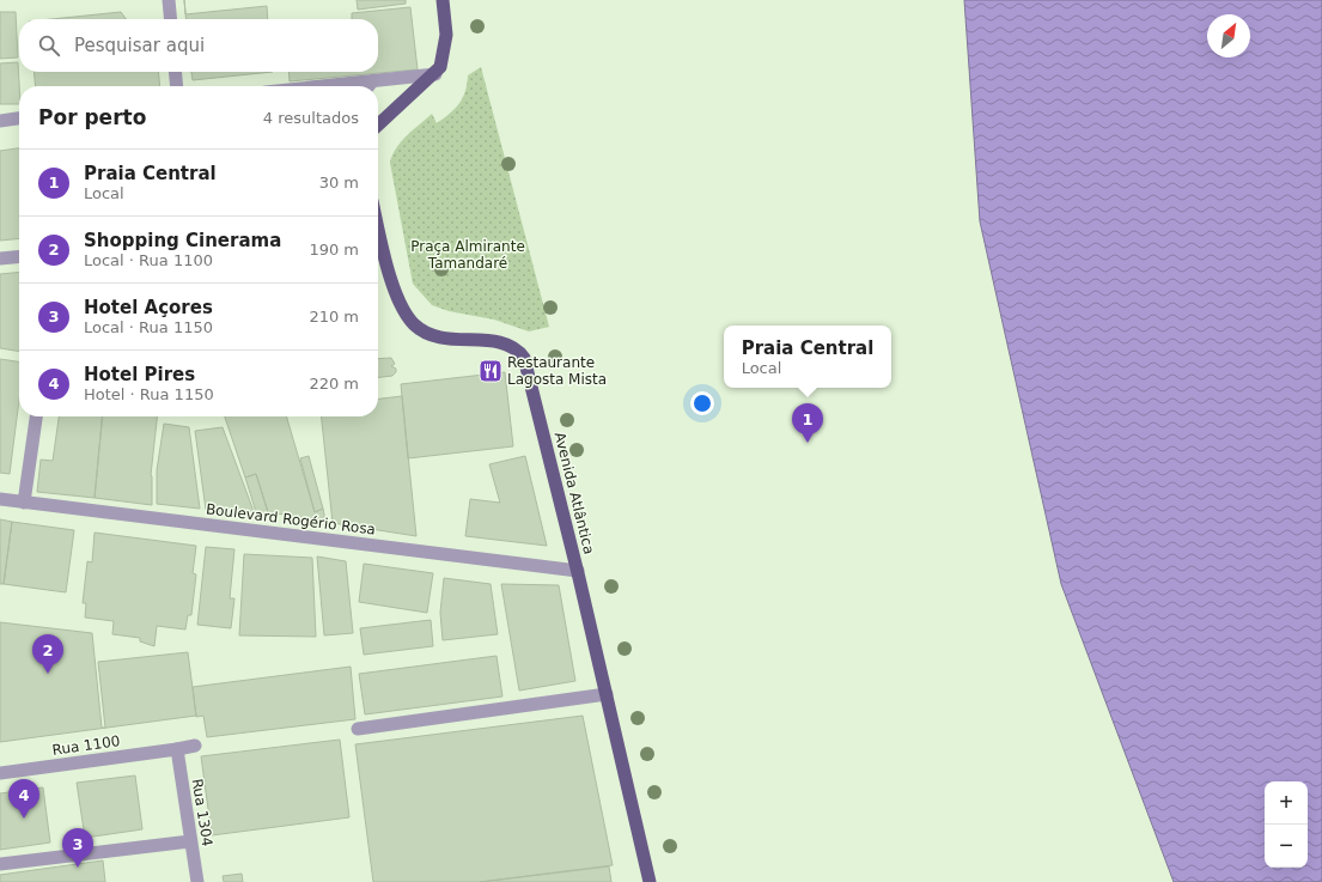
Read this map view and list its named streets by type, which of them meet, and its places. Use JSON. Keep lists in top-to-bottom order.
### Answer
{
  "streets": {
    "main road": ["Avenida Atlântica"],
    "street": ["Boulevard Rogério Rosa", "Rua 1100", "Rua 1304"]
  },
  "crossings": [
    ["Avenida Atlântica", "Boulevard Rogério Rosa"],
    ["Rua 1100", "Rua 1304"]
  ],
  "parks": ["Praça Almirante Tamandaré"],
  "places": {
    "restaurant": ["Restaurante Lagosta Mista"]
  },
  "north": "top right",
  "page": {
    "search": "Pesquisar aqui",
    "heading": ["Por perto", "4 resultados"],
    "list": [
      {
        "mark": "1",
        "name": "Praia Central",
        "note": "Local",
        "value": "30 m"
      },
      {
        "mark": "2",
        "name": "Shopping Cinerama",
        "note": "Local · Rua 1100",
        "value": "190 m"
      },
      {
        "mark": "3",
        "name": "Hotel Açores",
        "note": "Local · Rua 1150",
        "value": "210 m"
      },
      {
        "mark": "4",
        "name": "Hotel Pires",
        "note": "Hotel · Rua 1150",
        "value": "220 m"
      }
    ],
    "popup": ["Praia Central", "Local"],
    "pins": [
      "1",
      "2",
      "4",
      "3"
    ],
    "map_buttons": ["+", "−"]
  }
}
